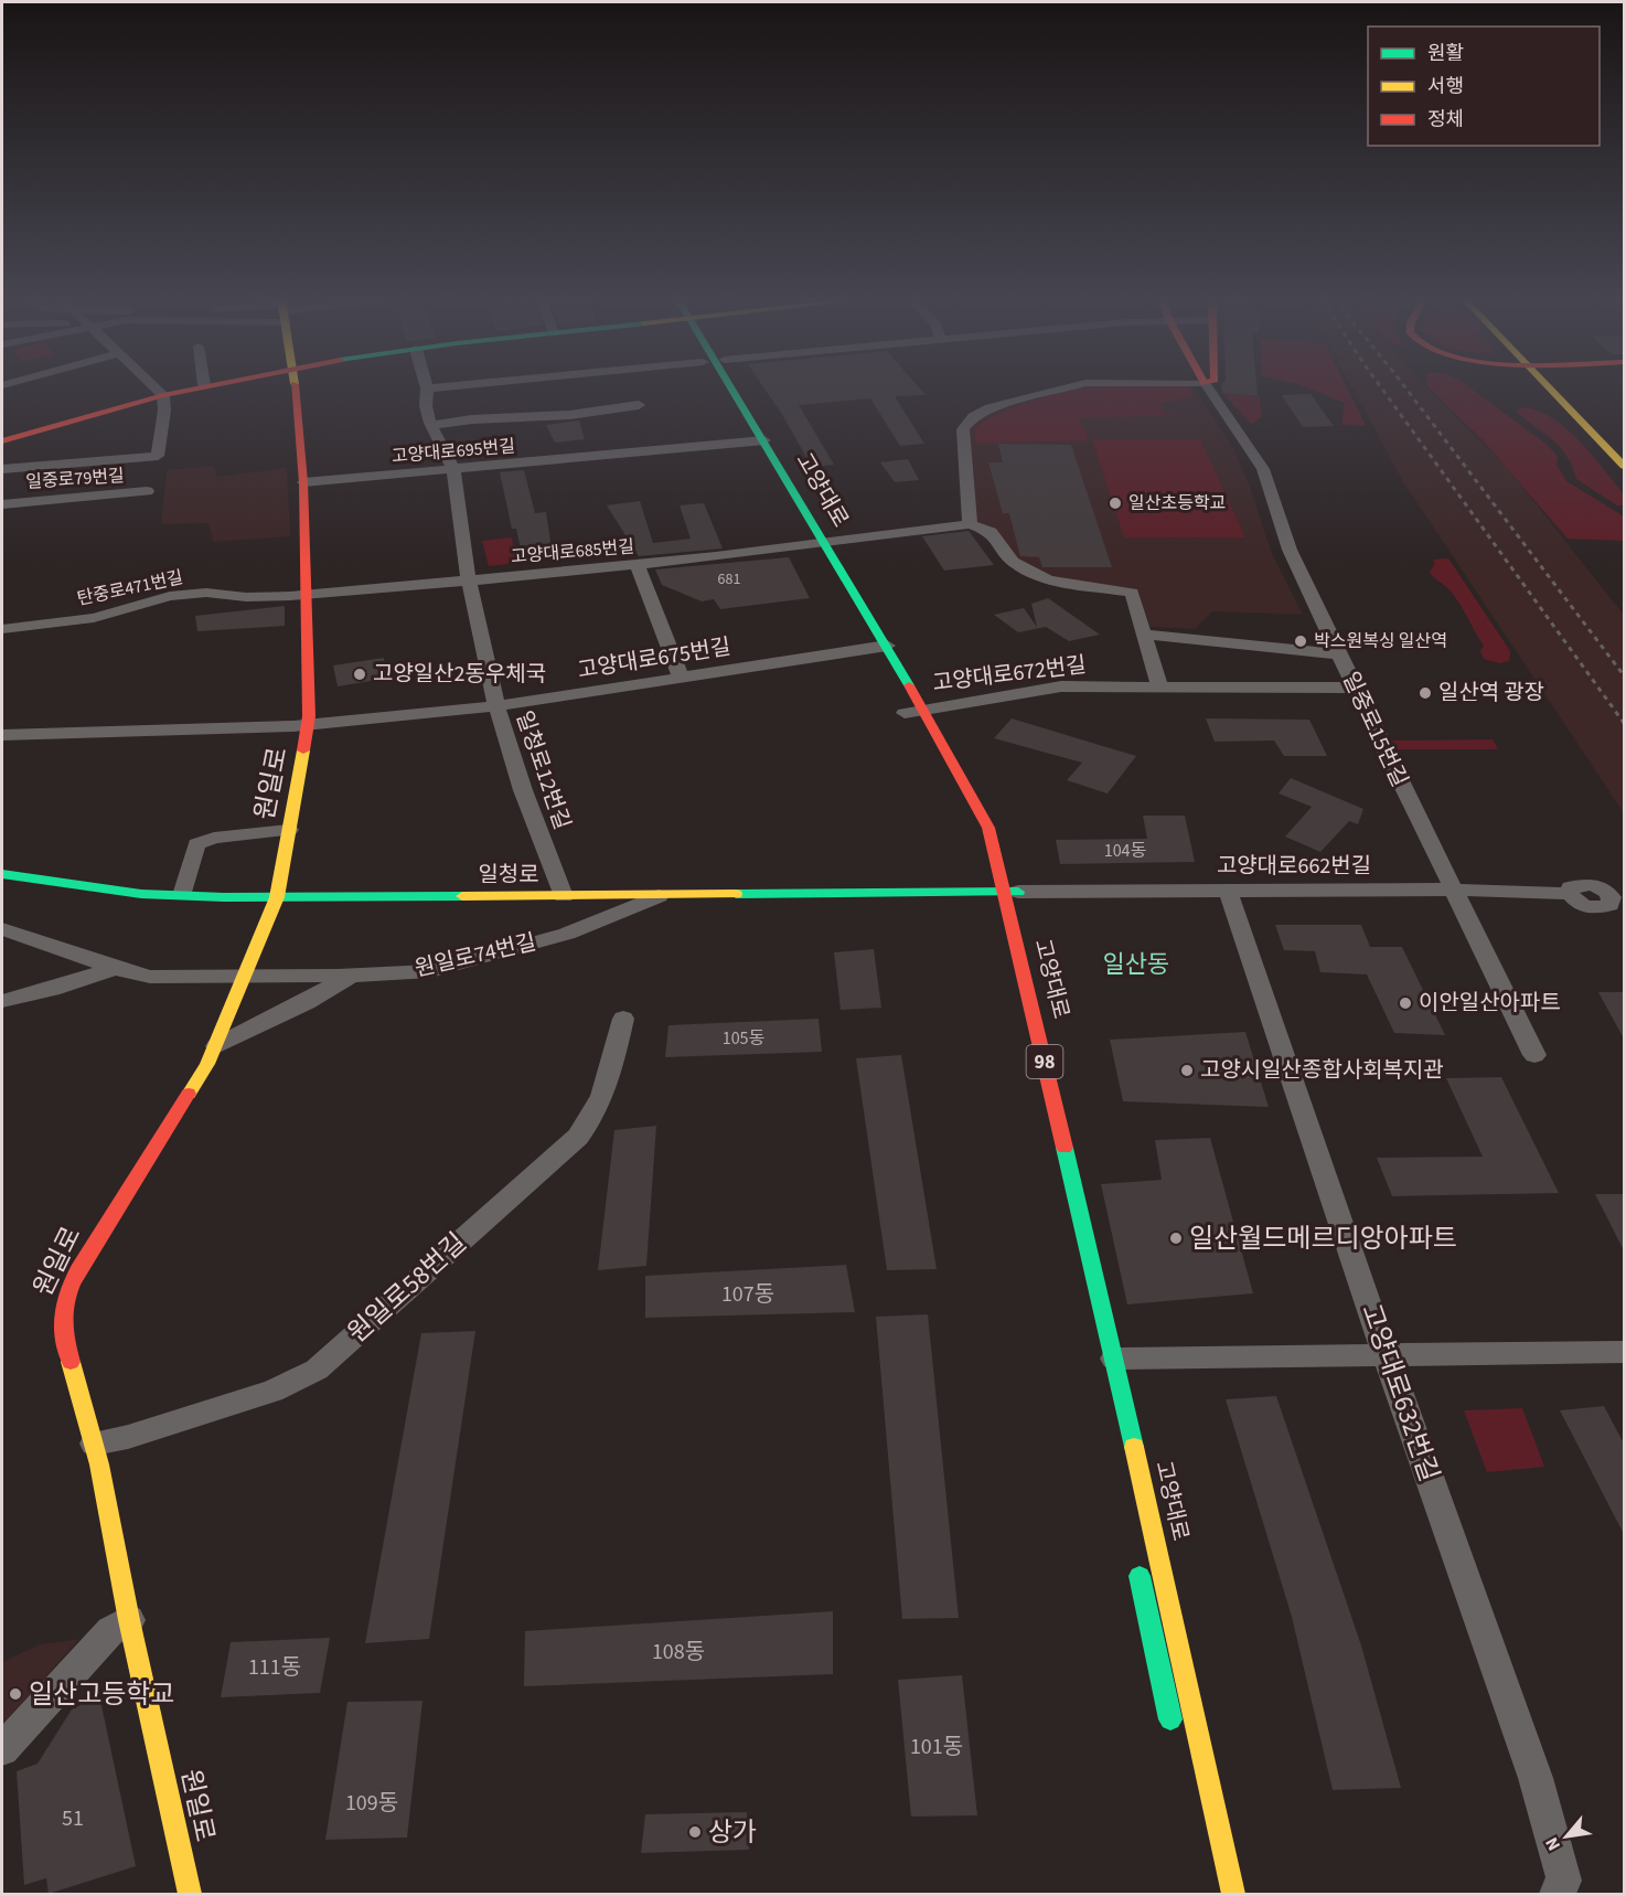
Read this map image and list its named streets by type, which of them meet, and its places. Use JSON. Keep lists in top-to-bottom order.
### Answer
{
  "streets": {
    "street": [
      "고양대로695번길",
      "일중로79번길",
      "고양대로",
      "고양대로685번길",
      "탄중로471번길",
      "고양대로675번길",
      "고양대로672번길",
      "일중로15번길",
      "일청로12번길",
      "원일로",
      "고양대로662번길",
      "일청로",
      "원일로74번길",
      "98",
      "원일로58번길",
      "고양대로632번길"
    ]
  },
  "crossings": [
    ["고양대로695번길", "고양대로"],
    ["고양대로695번길", "일청로12번길"],
    ["고양대로695번길", "원일로"],
    ["고양대로", "고양대로685번길"],
    ["고양대로", "고양대로675번길"],
    ["고양대로", "고양대로672번길"],
    ["고양대로", "고양대로662번길"],
    ["고양대로", "일청로"],
    ["고양대로685번길", "탄중로471번길"],
    ["고양대로685번길", "일청로12번길"],
    ["고양대로685번길", "원일로"],
    ["탄중로471번길", "원일로"],
    ["고양대로675번길", "일청로12번길"],
    ["고양대로675번길", "원일로"],
    ["고양대로672번길", "일중로15번길"],
    ["일중로15번길", "고양대로662번길"],
    ["일청로12번길", "일청로"],
    ["원일로", "일청로"],
    ["원일로", "원일로74번길"],
    ["원일로", "원일로58번길"],
    ["고양대로662번길", "일청로"],
    ["고양대로662번길", "고양대로632번길"],
    ["일청로", "원일로74번길"]
  ],
  "districts": ["일산동"],
  "places": [
    "일산초등학교",
    "박스원복싱 일산역",
    "고양일산2동우체국",
    "일산역 광장",
    "이안일산아파트",
    "고양시일산종합사회복지관",
    "일산월드메르디앙아파트",
    "일산고등학교",
    "상가"
  ],
  "house_numbers": [
    "681",
    "104동",
    "105동",
    "107동",
    "108동",
    "111동",
    "101동",
    "109동",
    "51"
  ],
  "legend": ["원활", "서행", "정체"],
  "north": "bottom left"
}
